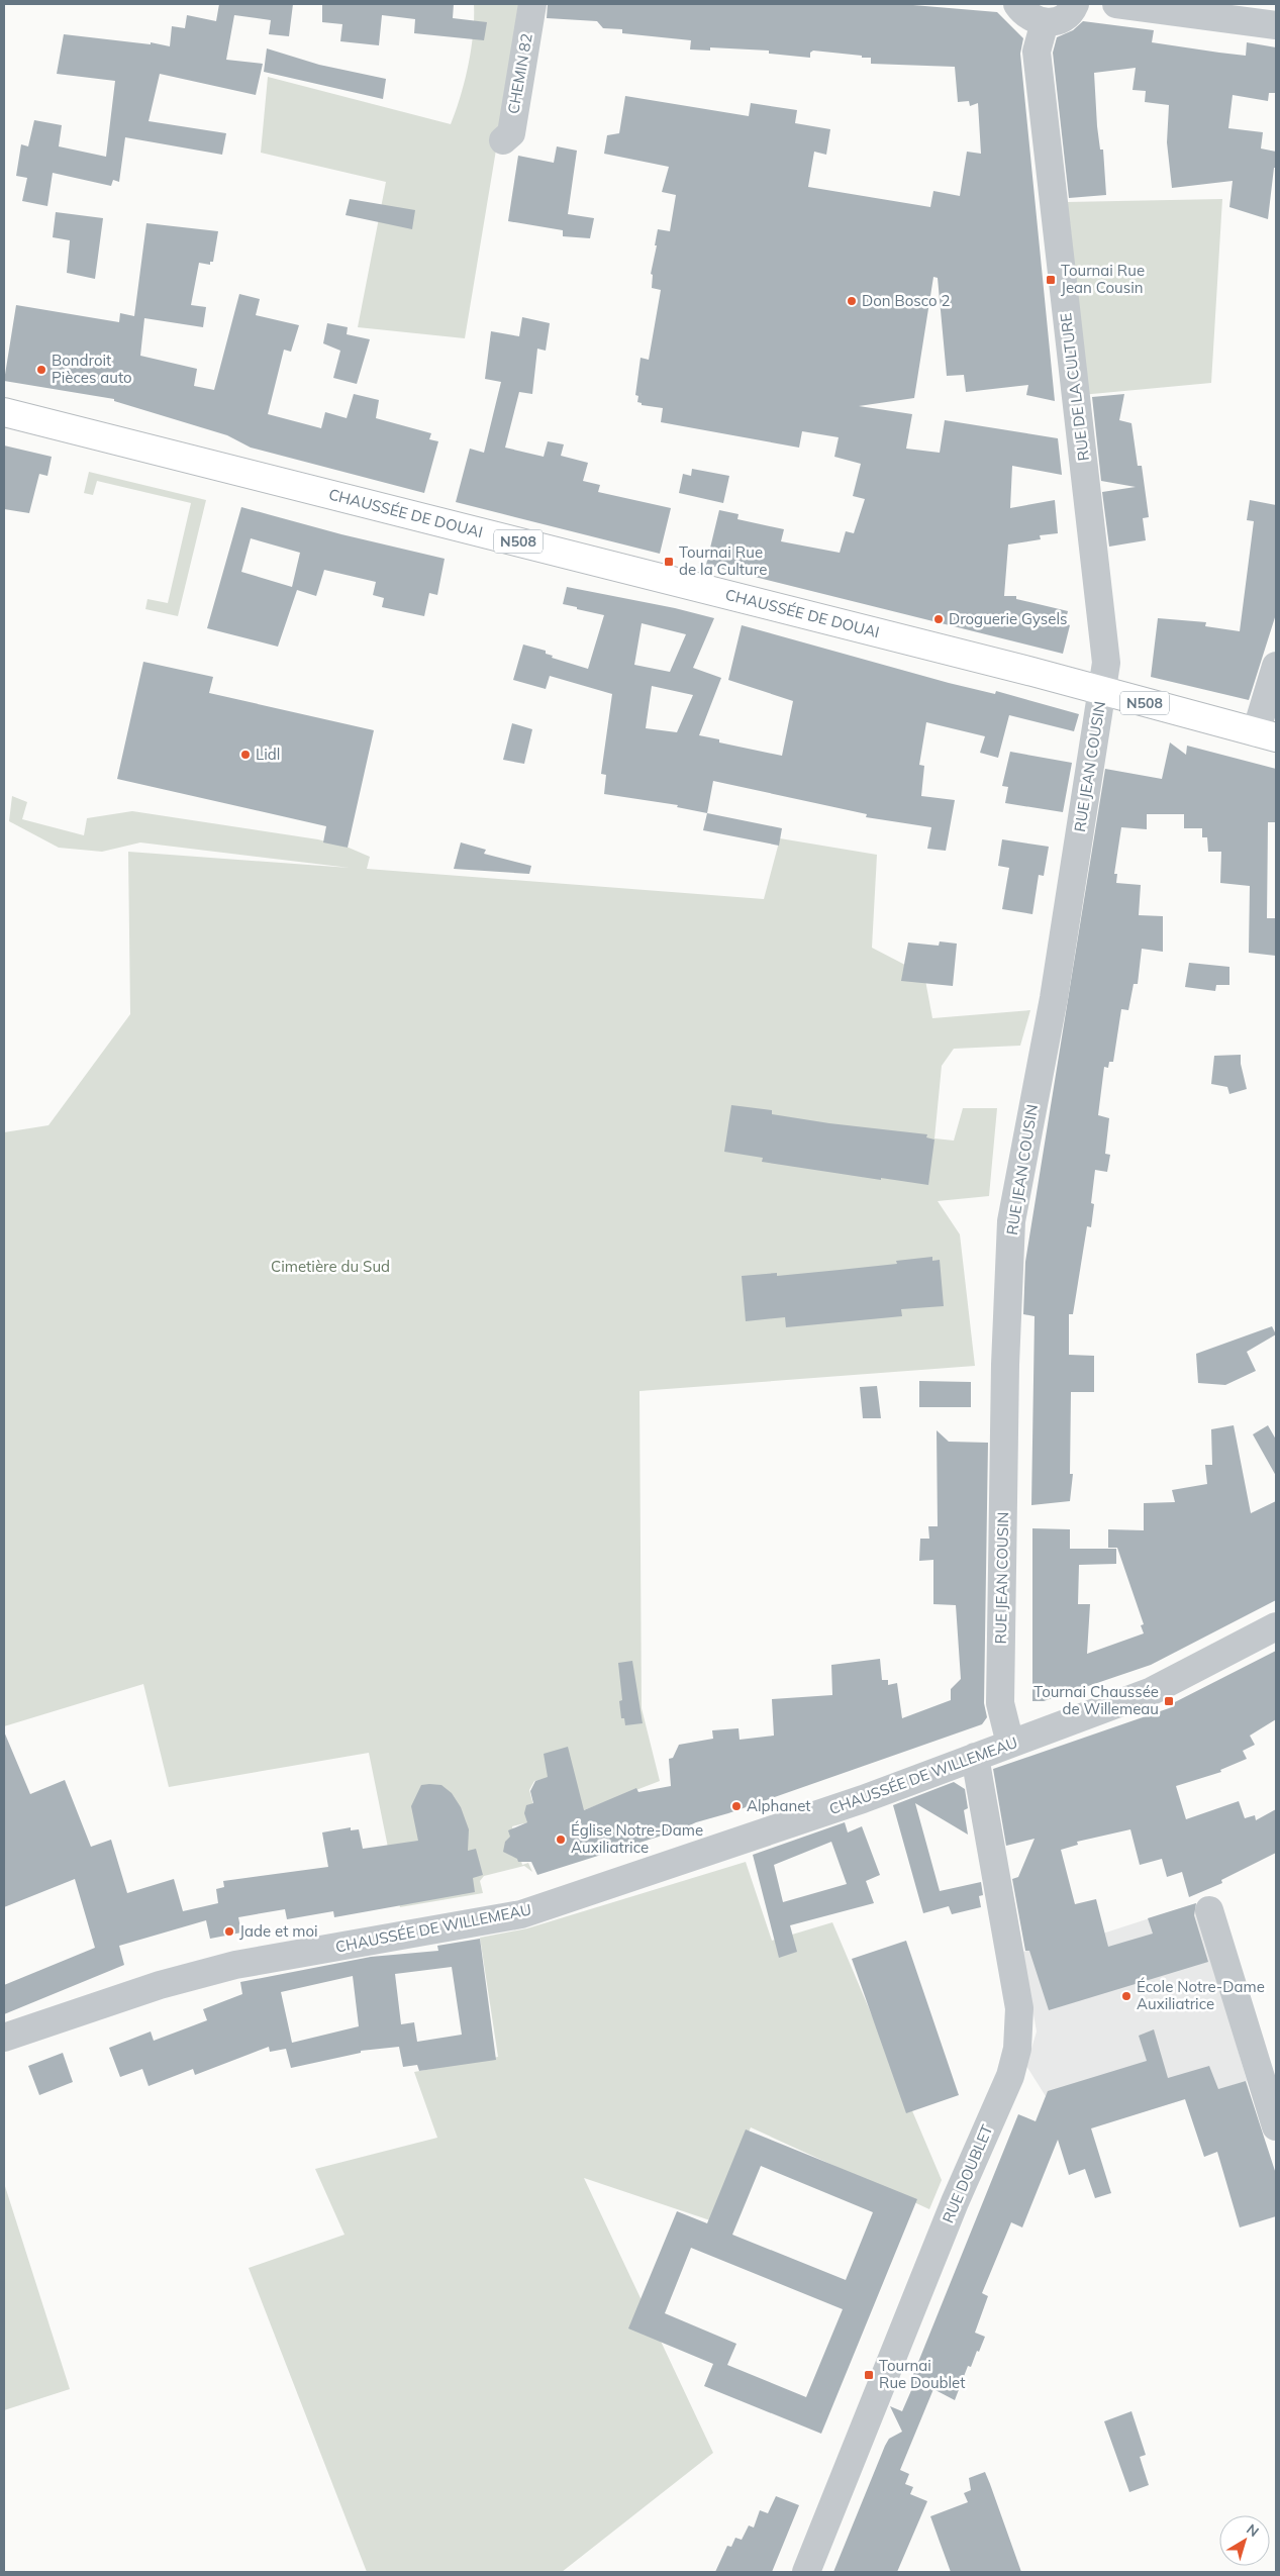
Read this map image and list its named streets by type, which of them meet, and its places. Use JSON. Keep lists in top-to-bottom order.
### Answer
{
  "streets": {
    "main road": ["CHAUSSÉE DE DOUAI", "N508"],
    "street": [
      "CHEMIN 82",
      "RUE DE LA CULTURE",
      "RUE JEAN COUSIN",
      "CHAUSSÉE DE WILLEMEAU",
      "RUE DOUBLET"
    ]
  },
  "crossings": [
    ["RUE DE LA CULTURE", "CHAUSSÉE DE DOUAI"],
    ["RUE DE LA CULTURE", "RUE JEAN COUSIN"],
    ["CHAUSSÉE DE DOUAI", "RUE JEAN COUSIN"],
    ["RUE JEAN COUSIN", "CHAUSSÉE DE WILLEMEAU"],
    ["CHAUSSÉE DE WILLEMEAU", "RUE DOUBLET"]
  ],
  "parks": ["Cimetière du Sud"],
  "places": {
    "transit": [
      "Tournai Rue Jean Cousin",
      "Tournai Rue de la Culture",
      "Tournai Chaussée de Willemeau",
      "Tournai Rue Doublet"
    ],
    "other": [
      "Don Bosco 2",
      "Bondroit Pièces auto",
      "Droguerie Gysels",
      "Lidl",
      "Alphanet",
      "Église Notre-Dame Auxiliatrice",
      "Jade et moi",
      "École Notre-Dame Auxiliatrice"
    ]
  },
  "north": "top right"
}
